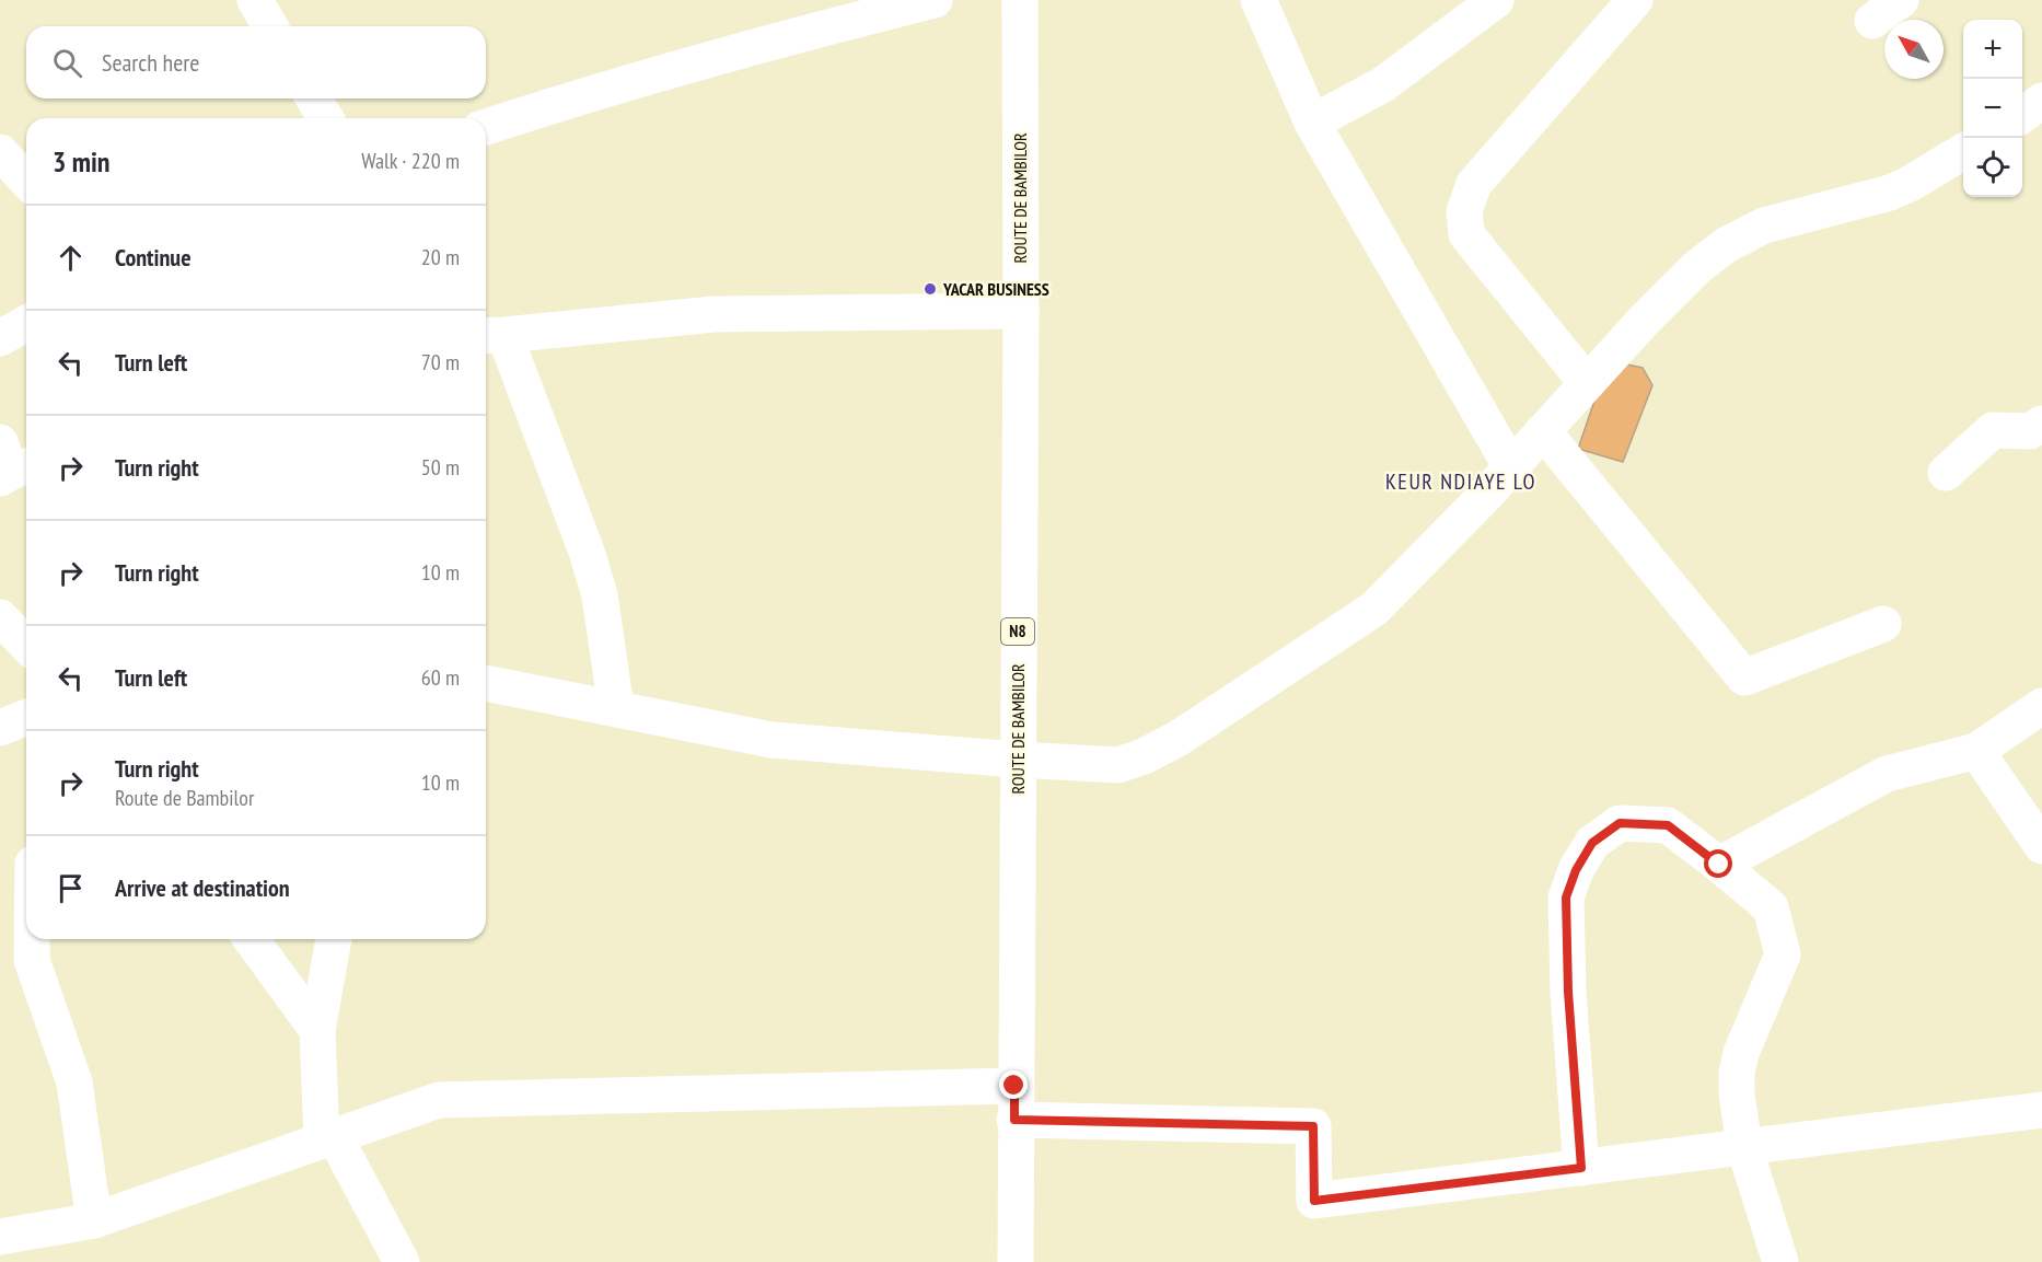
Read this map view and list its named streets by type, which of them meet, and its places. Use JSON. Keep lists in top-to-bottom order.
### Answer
{
  "streets": {
    "street": ["ROUTE DE BAMBILOR", "N8"]
  },
  "districts": ["KEUR NDIAYE LO"],
  "places": ["YACAR BUSINESS"],
  "north": "top left",
  "page": {
    "map_buttons": ["+", "−"],
    "search": "Search here",
    "heading": ["3 min", "Walk · 220 m"],
    "list": [
      ["Continue", "20 m"],
      ["Turn left", "70 m"],
      ["Turn right", "50 m"],
      ["Turn right", "10 m"],
      ["Turn left", "60 m"],
      ["Turn right", "Route de Bambilor", "10 m"],
      "Arrive at destination"
    ]
  }
}
